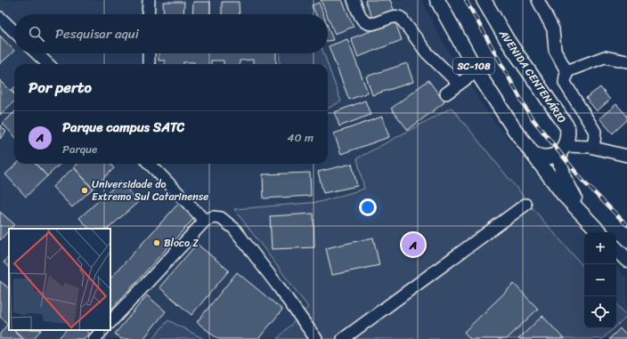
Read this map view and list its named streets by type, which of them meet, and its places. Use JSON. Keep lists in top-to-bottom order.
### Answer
{
  "streets": {
    "main road": ["SC-108", "AVENIDA CENTENÁRIO"]
  },
  "places": ["Universidade do Extremo Sul Catarinense", "Bloco Z"],
  "page": {
    "search": "Pesquisar aqui",
    "heading": "Por perto",
    "list": [
      {
        "mark": "A",
        "name": "Parque campus SATC",
        "note": "Parque",
        "value": "40 m"
      }
    ],
    "pins": "A",
    "map_buttons": ["+", "−"]
  }
}
